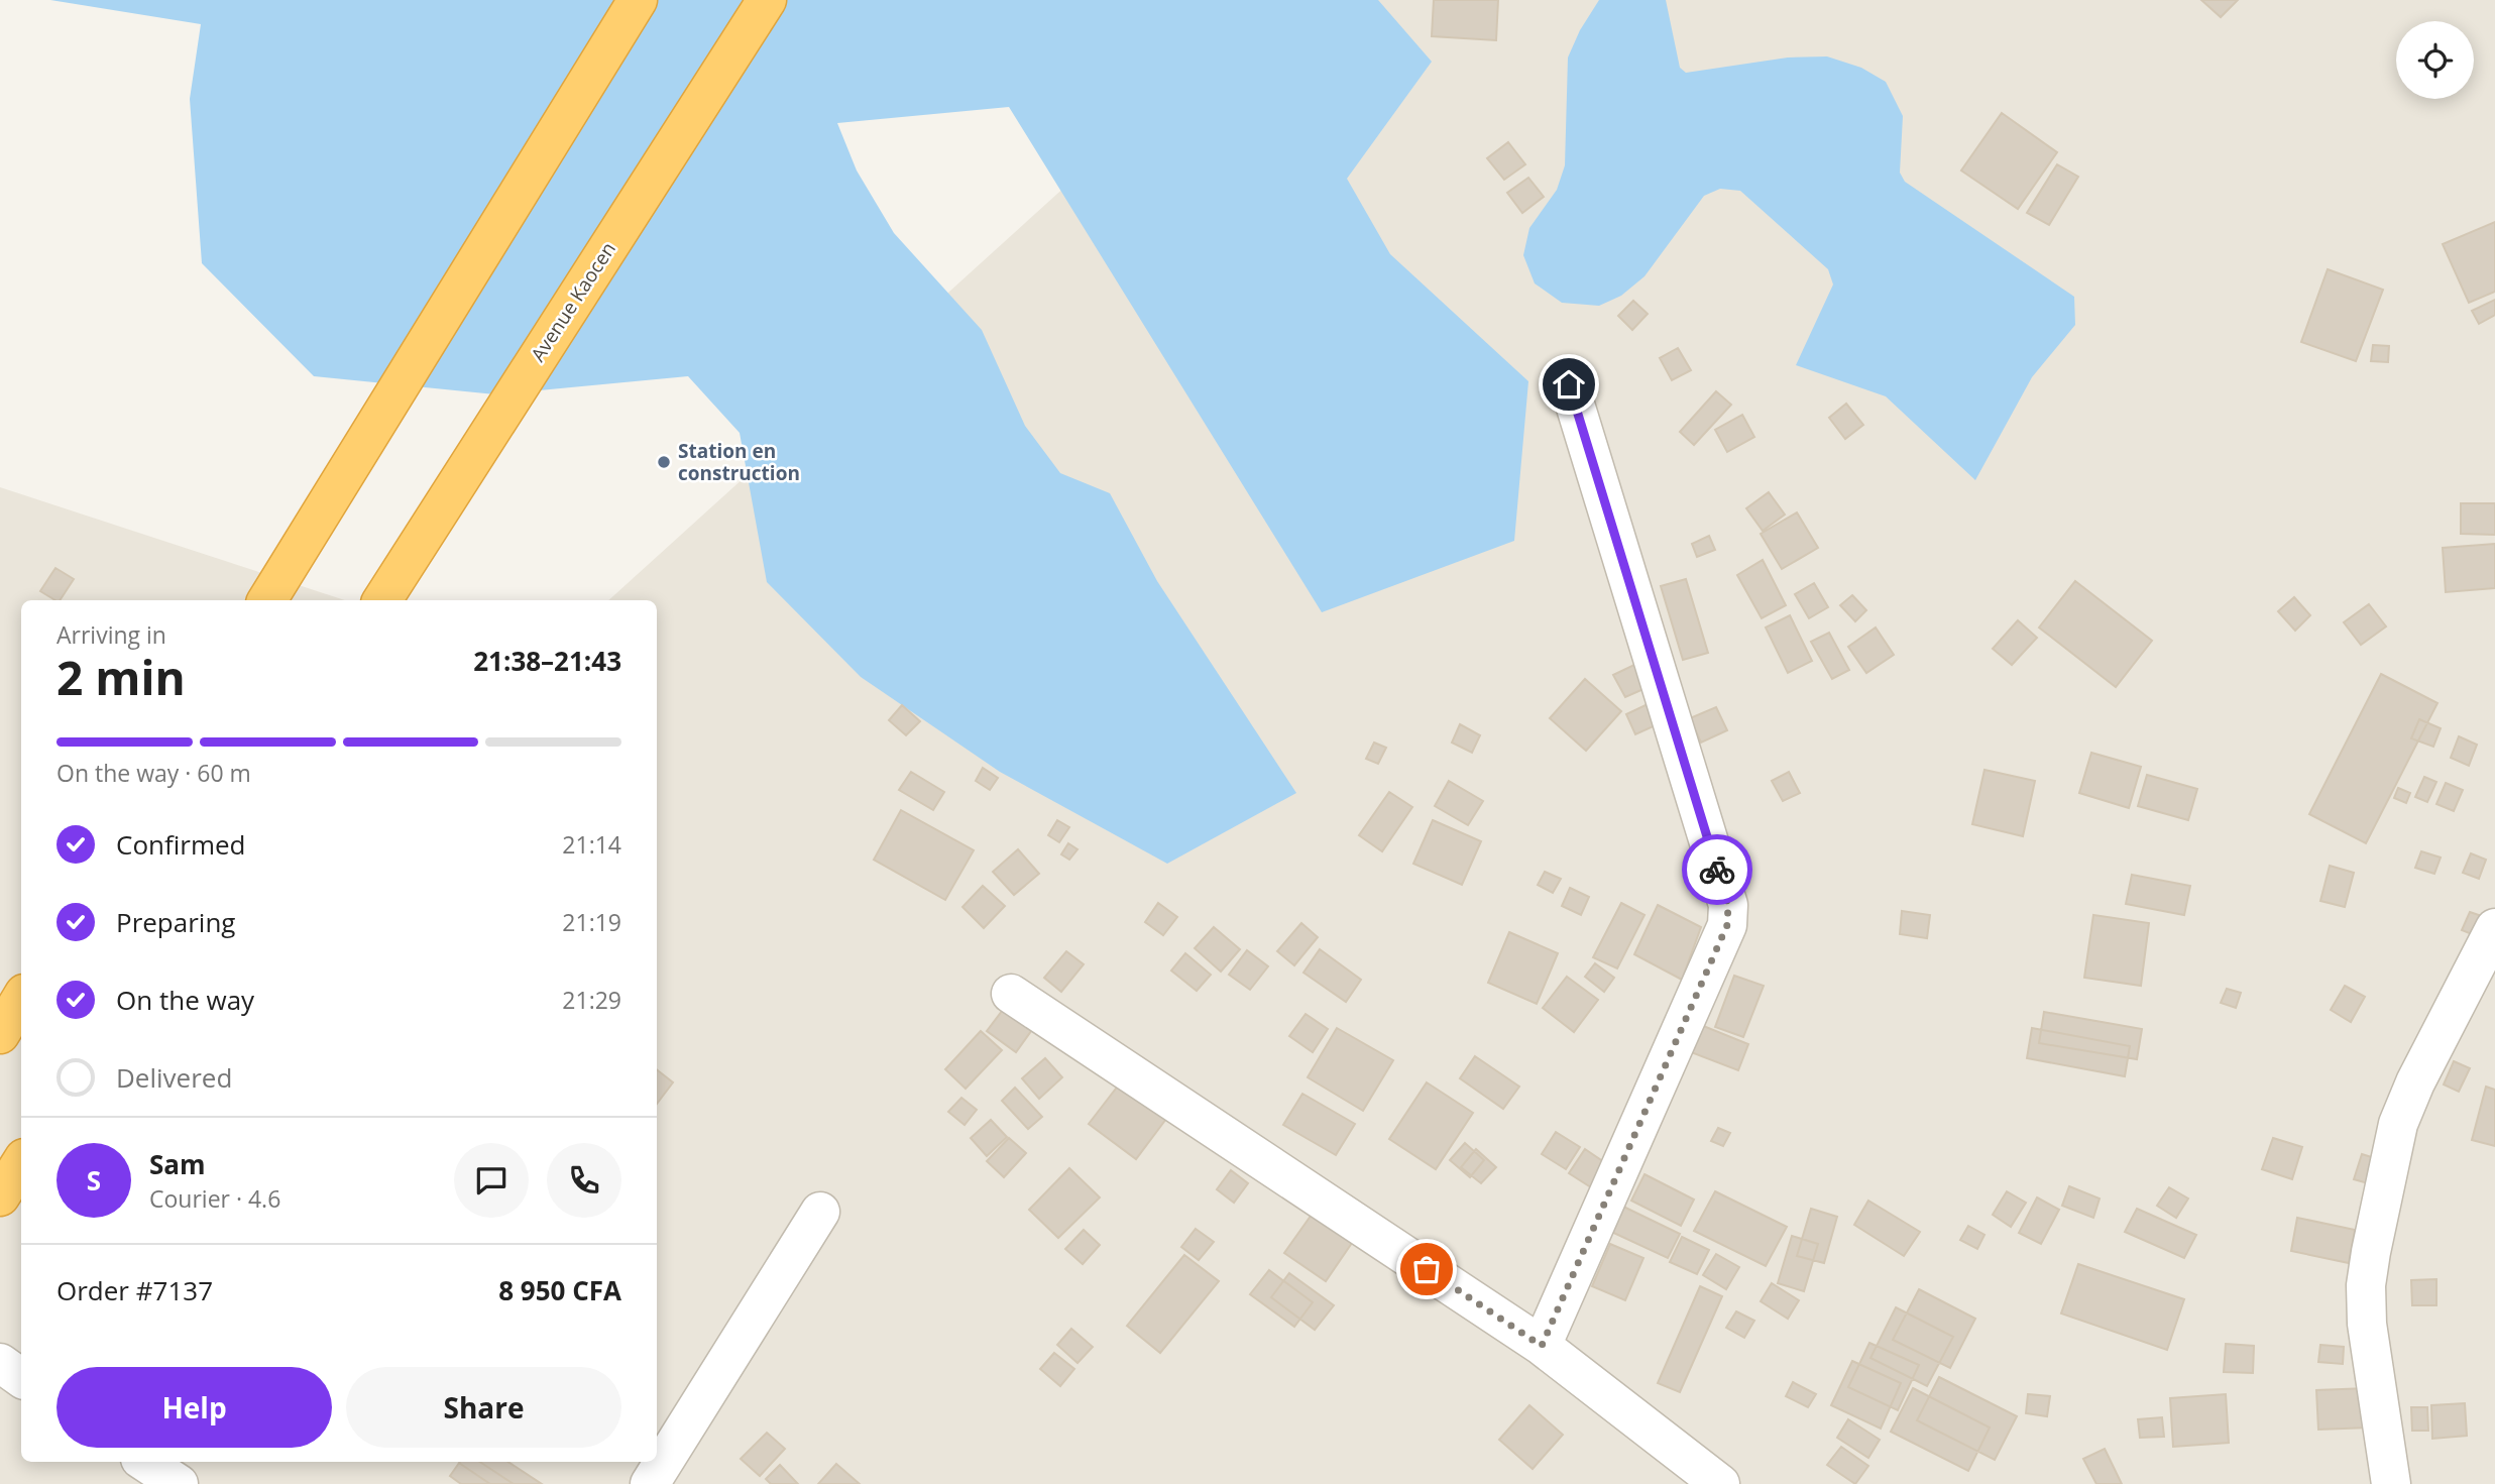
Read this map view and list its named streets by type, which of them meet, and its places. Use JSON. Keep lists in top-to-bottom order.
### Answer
{
  "streets": {
    "highway": ["Avenue Kaocen"]
  },
  "places": ["Station en construction"],
  "page": {
    "heading": ["2 min", "Arriving in", "21:38–21:43"],
    "panel": [
      "Sam",
      "Courier · 4.6",
      "Order #7137",
      "8 950 CFA"
    ],
    "bar": "On the way · 60 m",
    "list": [
      ["Confirmed", "21:14"],
      ["Preparing", "21:19"],
      ["On the way", "21:29"],
      "Delivered"
    ],
    "round": "S",
    "buttons": ["Help", "Share"]
  }
}
